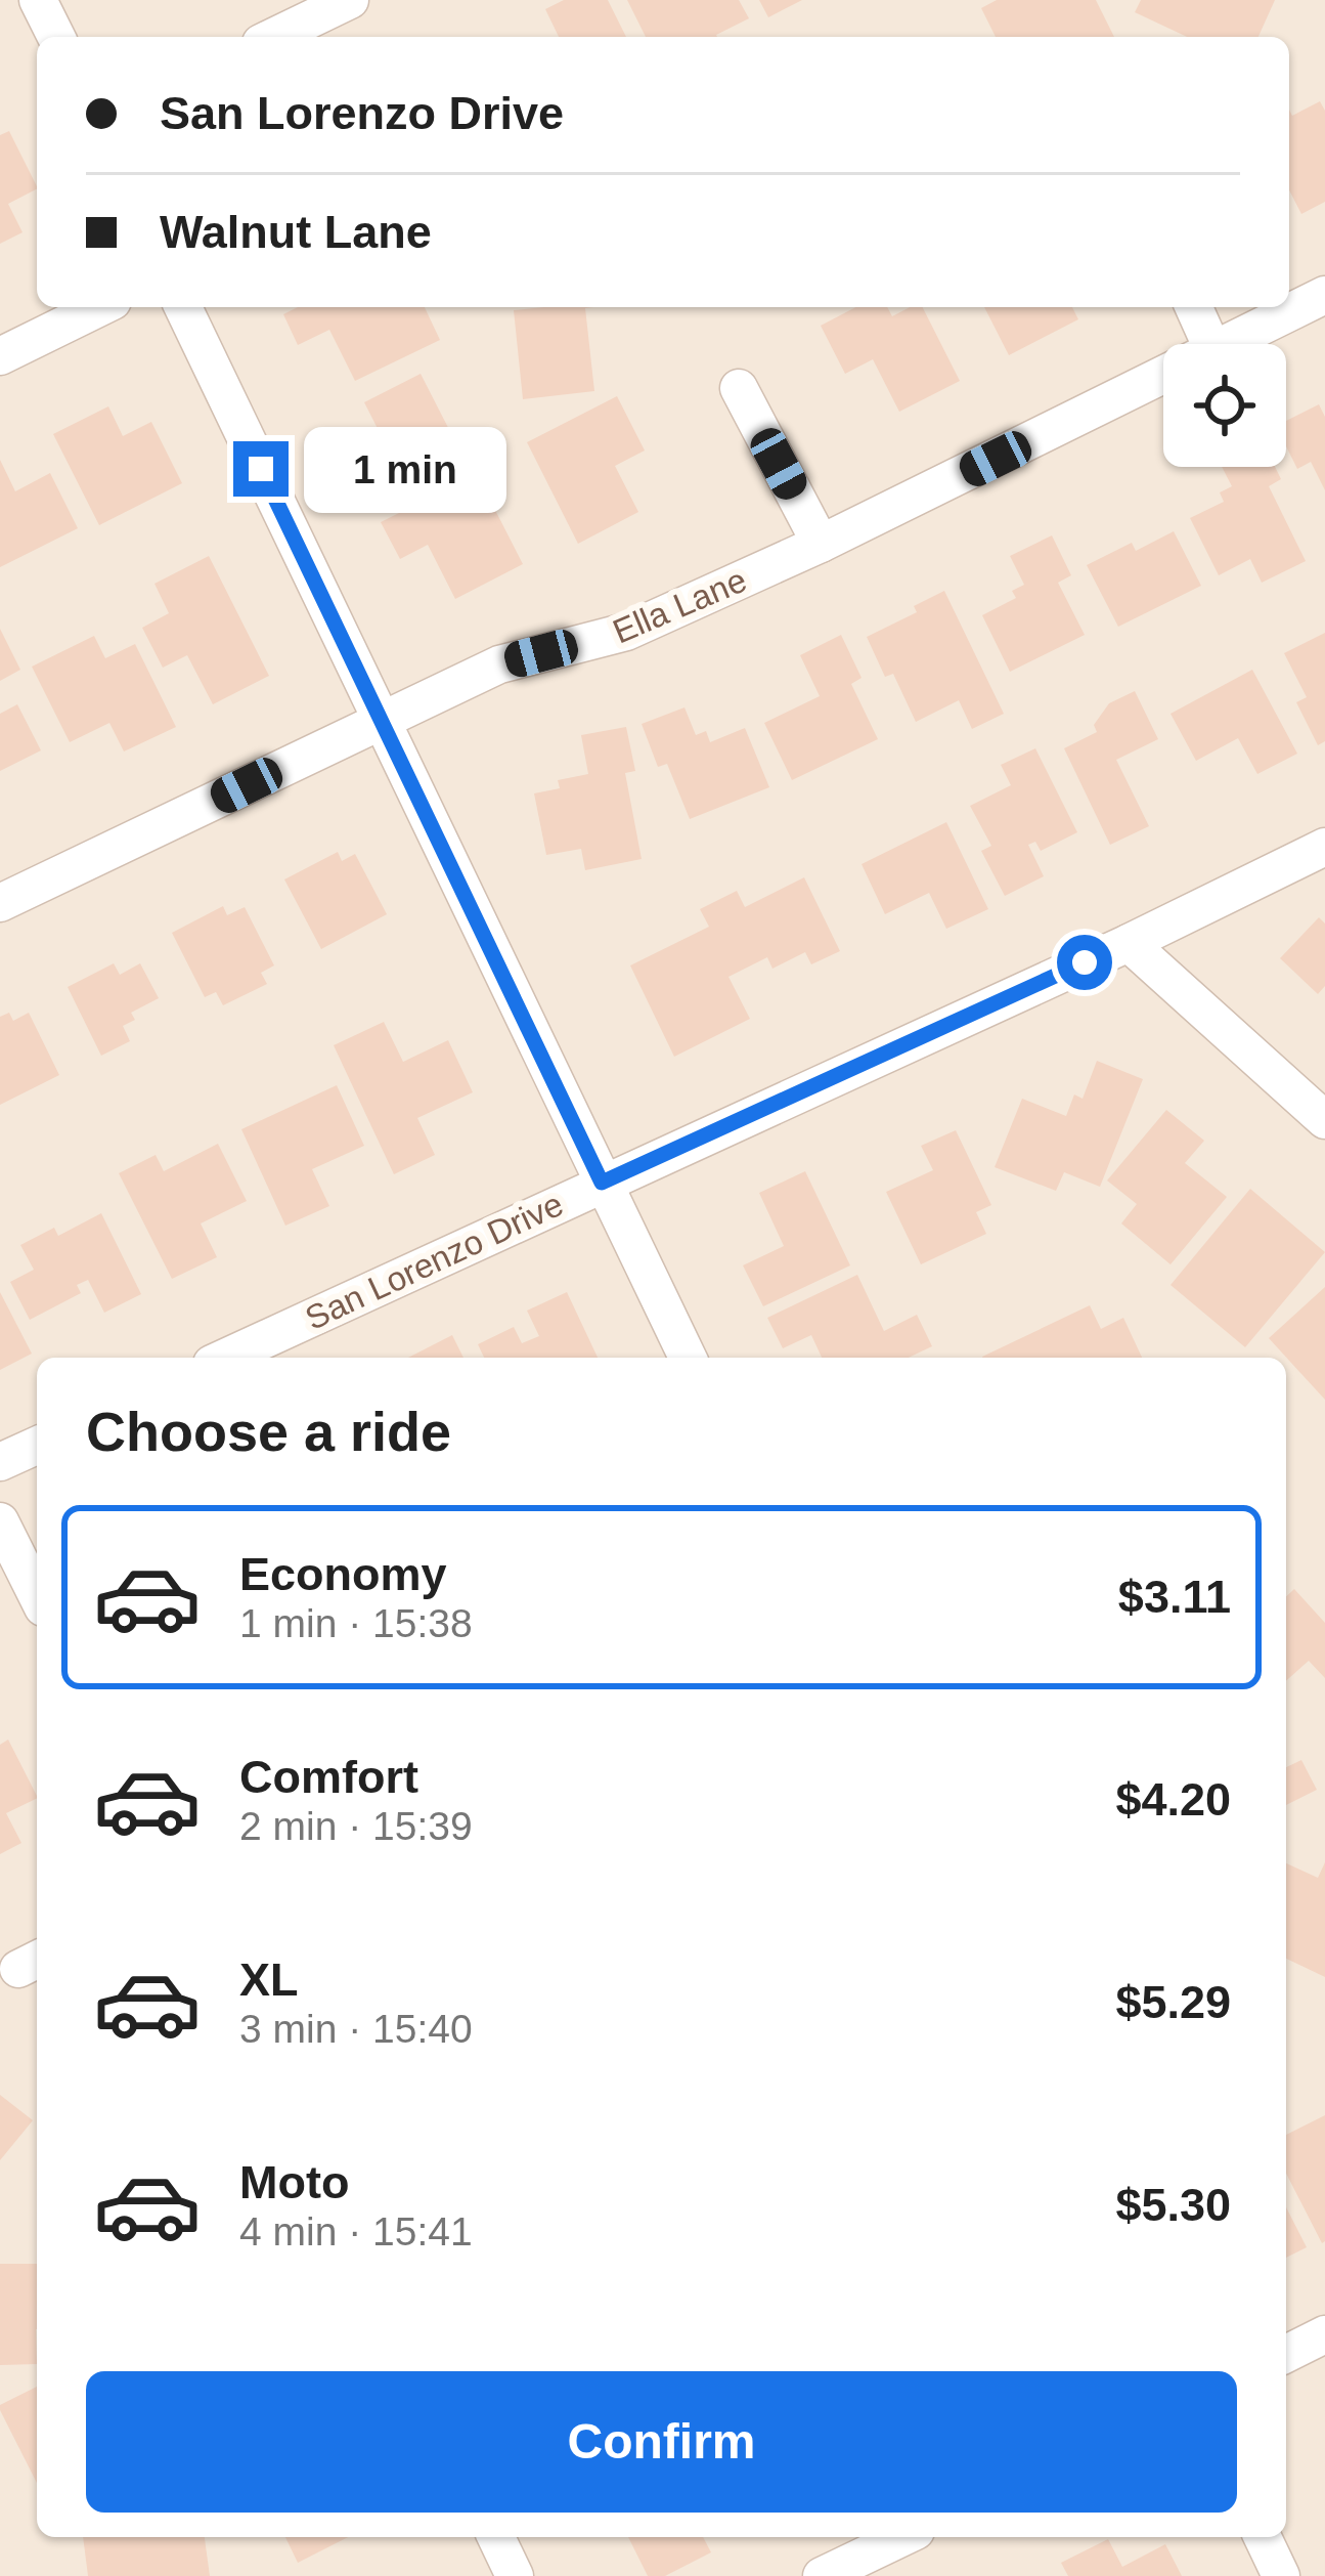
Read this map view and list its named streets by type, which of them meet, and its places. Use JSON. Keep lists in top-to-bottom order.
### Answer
{
  "streets": {
    "street": ["Ella Lane", "San Lorenzo Drive"]
  },
  "page": {
    "banner": ["San Lorenzo Drive", "Walnut Lane"],
    "bubble": "1 min",
    "heading": "Choose a ride",
    "list": [
      {
        "name": "Economy",
        "note": "1 min · 15:38",
        "value": "$3.11"
      },
      {
        "name": "Comfort",
        "note": "2 min · 15:39",
        "value": "$4.20"
      },
      {
        "name": "XL",
        "note": "3 min · 15:40",
        "value": "$5.29"
      },
      {
        "name": "Moto",
        "note": "4 min · 15:41",
        "value": "$5.30"
      }
    ],
    "buttons": "Confirm"
  }
}
